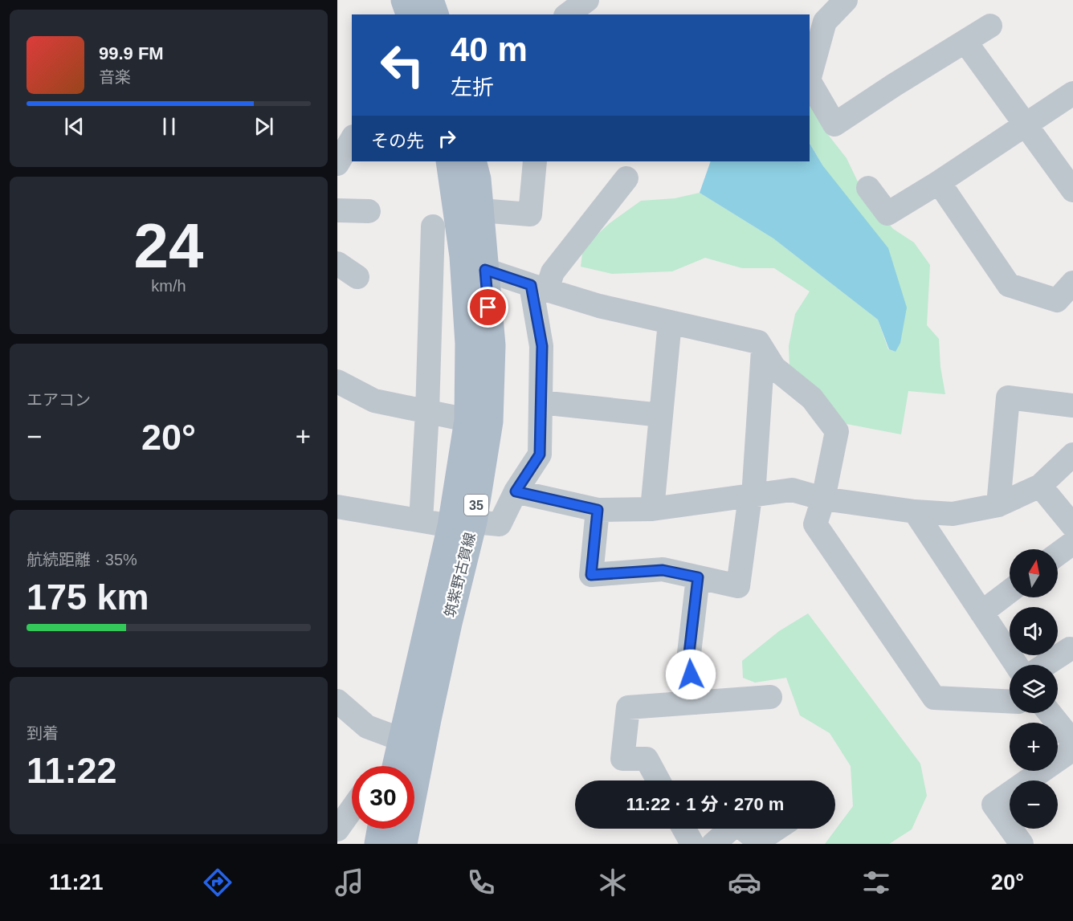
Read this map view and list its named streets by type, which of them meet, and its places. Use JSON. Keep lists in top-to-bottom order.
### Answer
{
  "streets": {
    "main road": ["35", "筑紫野古賀線"]
  },
  "north": "top",
  "page": {
    "turn": ["40 m", "左折"],
    "song": ["99.9 FM", "音楽"],
    "then": "その先",
    "tile": [
      ["24", "km/h"],
      "エアコン",
      ["航続距離 · 35%", "175 km"],
      ["到着", "11:22"]
    ],
    "heat": ["−", "20°", "+"],
    "map_buttons": ["+", "−"],
    "limit": "30",
    "trip": "11:22 · 1 分 · 270 m",
    "tabs": ["11:21", "20°"]
  }
}
